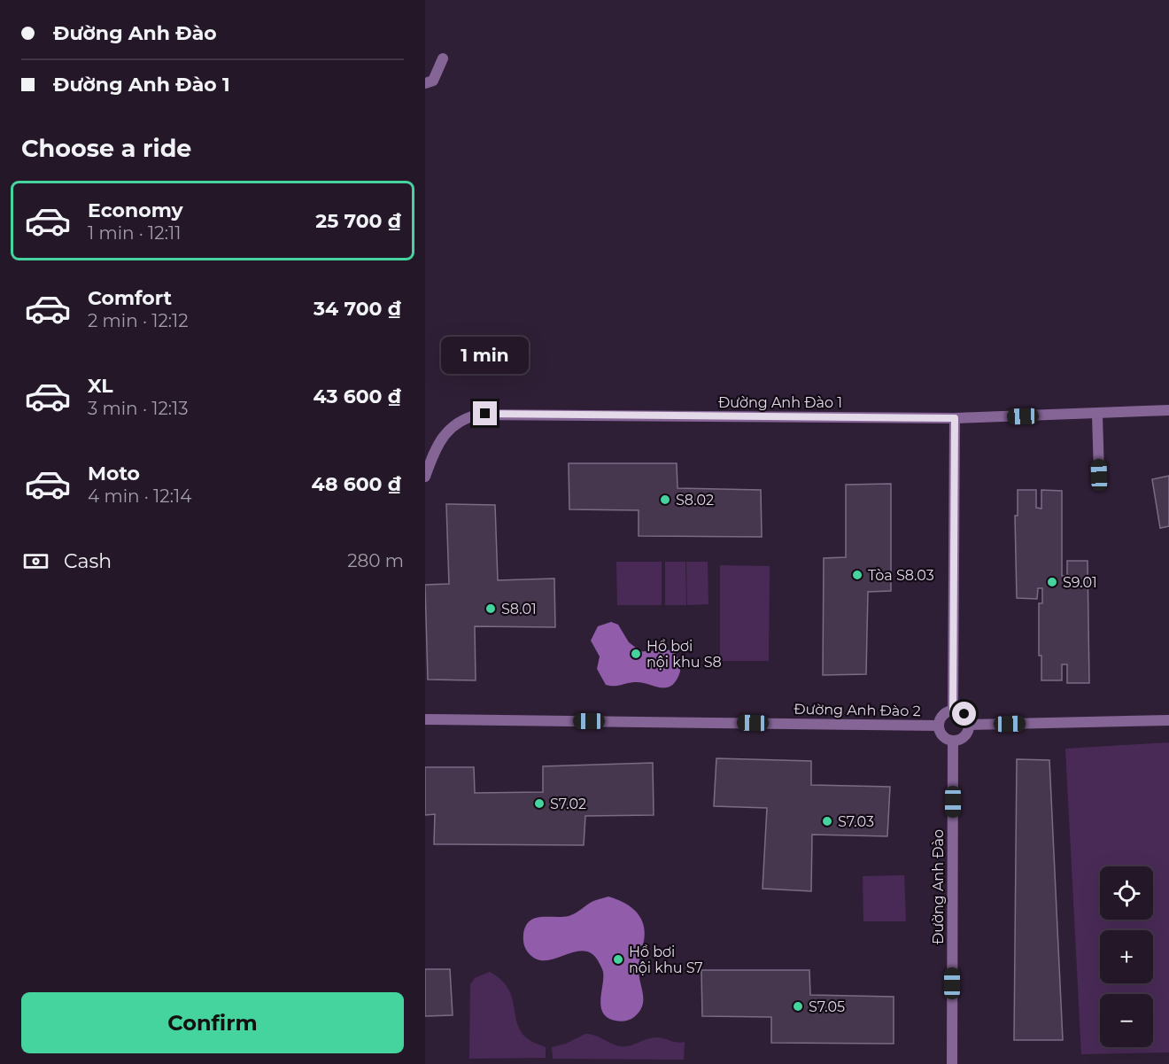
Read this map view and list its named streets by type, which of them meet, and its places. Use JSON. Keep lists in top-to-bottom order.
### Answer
{
  "streets": {
    "street": ["Đường Anh Đào 1", "Đường Anh Đào 2", "Đường Anh Đào"]
  },
  "crossings": [
    ["Đường Anh Đào 2", "Đường Anh Đào"]
  ],
  "places": [
    "S8.02",
    "Tòa S8.03",
    "S9.01",
    "S8.01",
    "Hồ bơi nội khu S8",
    "S7.02",
    "S7.03",
    "Hồ bơi nội khu S7",
    "S7.05"
  ],
  "page": {
    "banner": ["Đường Anh Đào", "Đường Anh Đào 1"],
    "heading": "Choose a ride",
    "list": [
      {
        "name": "Economy",
        "note": "1 min · 12:11",
        "value": "25 700 ₫"
      },
      {
        "name": "Comfort",
        "note": "2 min · 12:12",
        "value": "34 700 ₫"
      },
      {
        "name": "XL",
        "note": "3 min · 12:13",
        "value": "43 600 ₫"
      },
      {
        "name": "Moto",
        "note": "4 min · 12:14",
        "value": "48 600 ₫"
      }
    ],
    "bubble": "1 min",
    "pay": ["Cash", "280 m"],
    "map_buttons": ["+", "−"],
    "buttons": "Confirm"
  }
}
